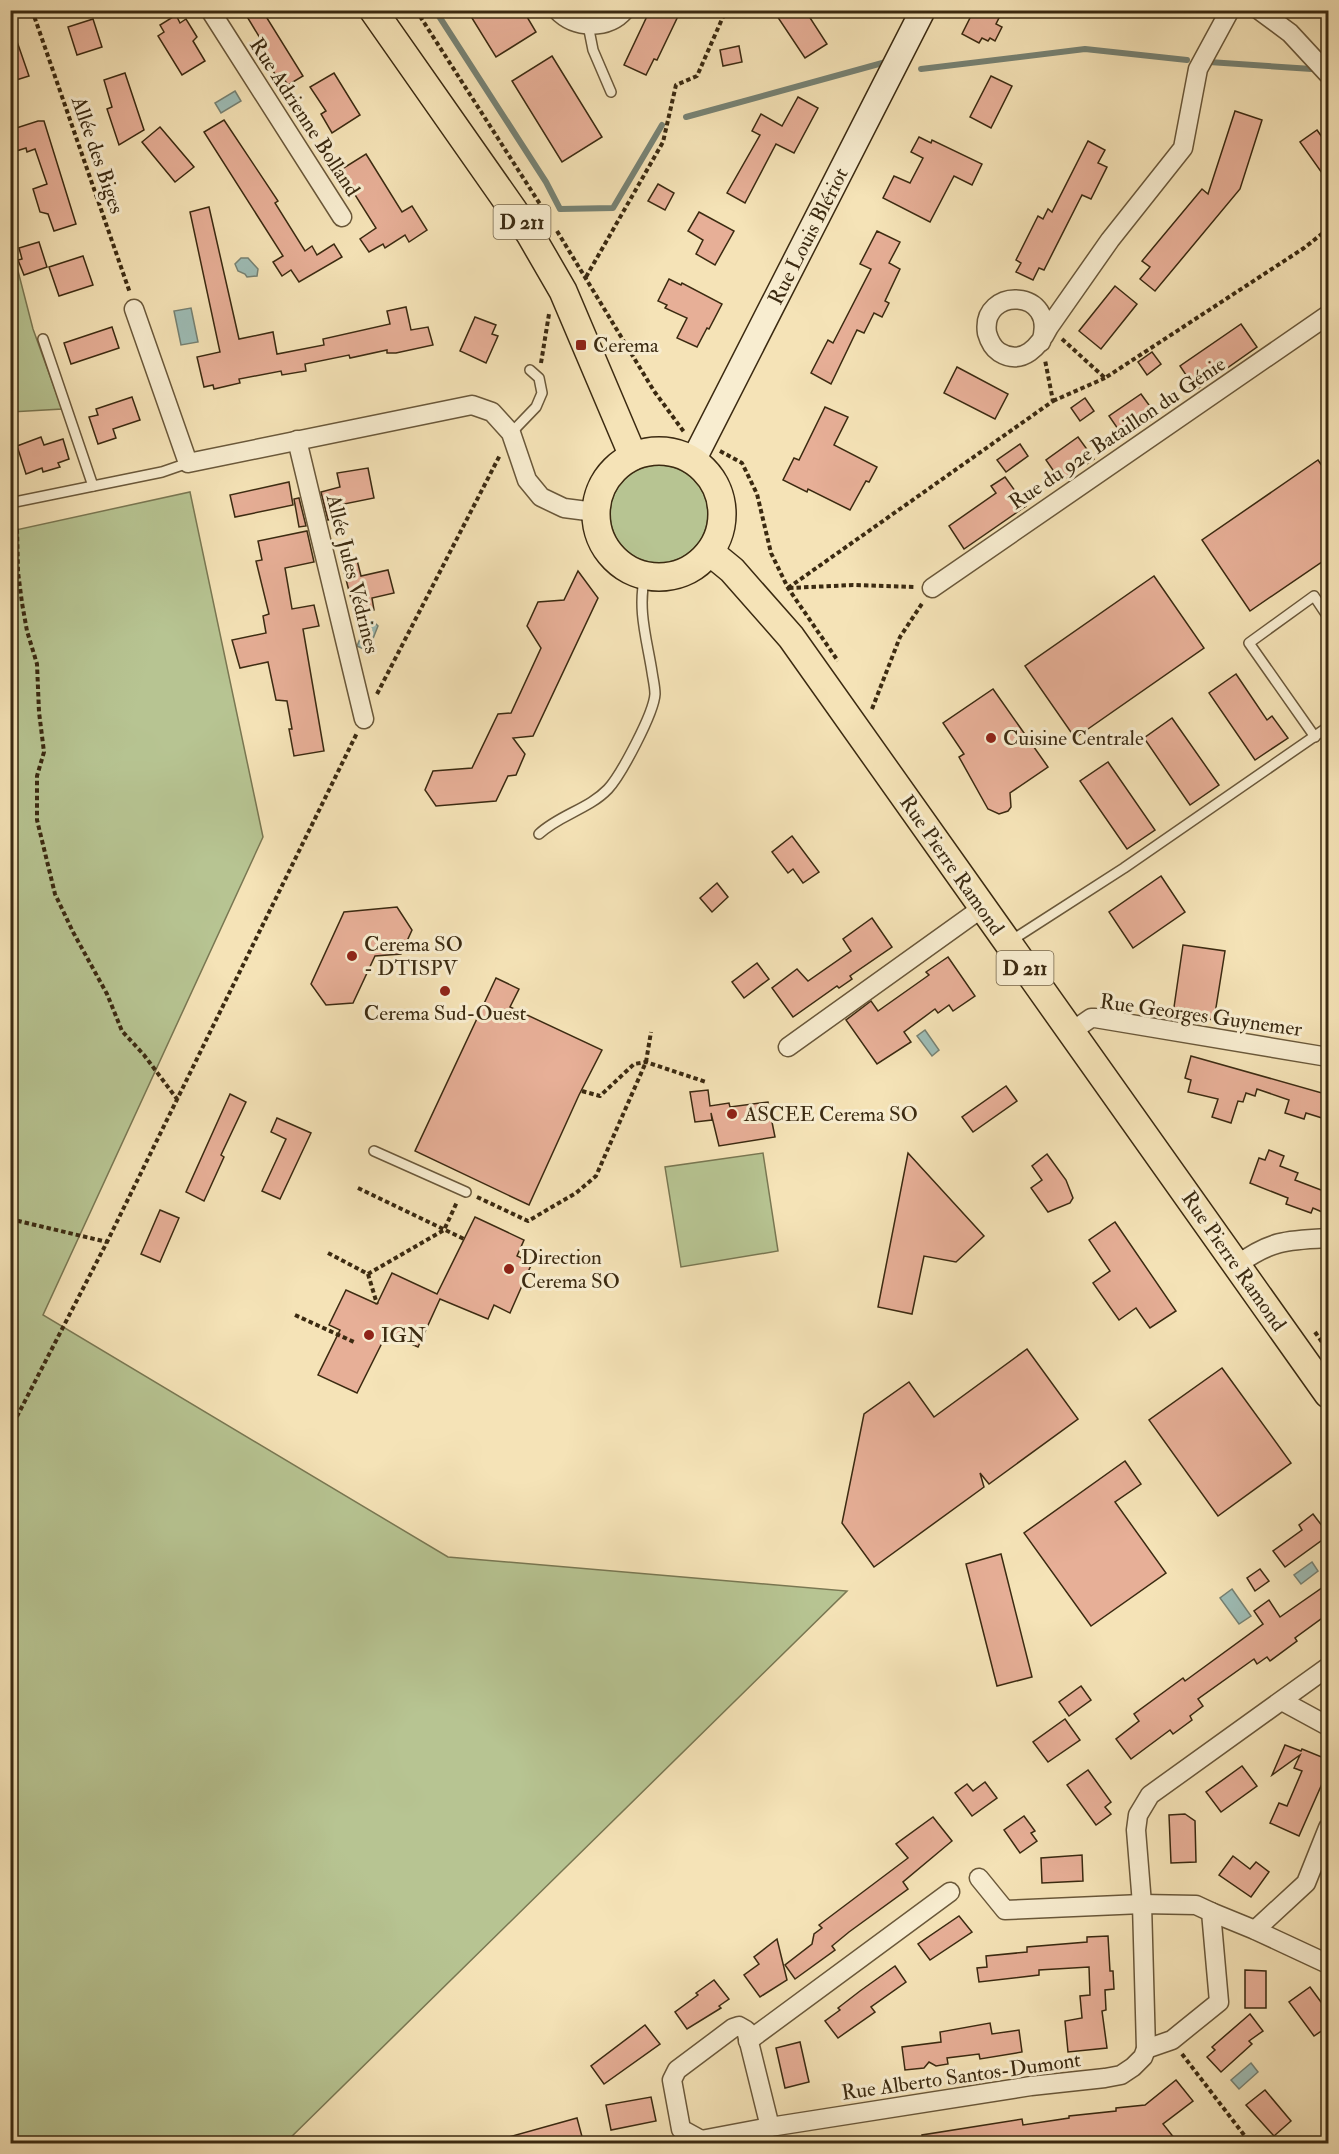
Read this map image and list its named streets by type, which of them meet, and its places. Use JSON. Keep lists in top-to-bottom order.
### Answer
{
  "streets": {
    "main road": ["D 211", "Rue Pierre Ramond"],
    "street": [
      "Rue Adrienne Bolland",
      "Rue Louis Blériot",
      "Rue du 92e Bataillon du Génie",
      "Allée Jules Védrines",
      "Rue Georges Guynemer",
      "Rue Alberto Santos-Dumont"
    ],
    "path": ["Allée des Biges"]
  },
  "crossings": [
    ["D 211", "Rue Louis Blériot"],
    ["D 211", "Rue Pierre Ramond"],
    ["Rue Louis Blériot", "Rue Pierre Ramond"],
    ["Rue Pierre Ramond", "Rue Georges Guynemer"]
  ],
  "places": {
    "transit": ["Cerema"],
    "other": [
      "Cuisine Centrale",
      "Cerema SO - DTISPV",
      "Cerema Sud-Ouest",
      "ASCEE Cerema SO",
      "Direction Cerema SO",
      "IGN"
    ]
  }
}
